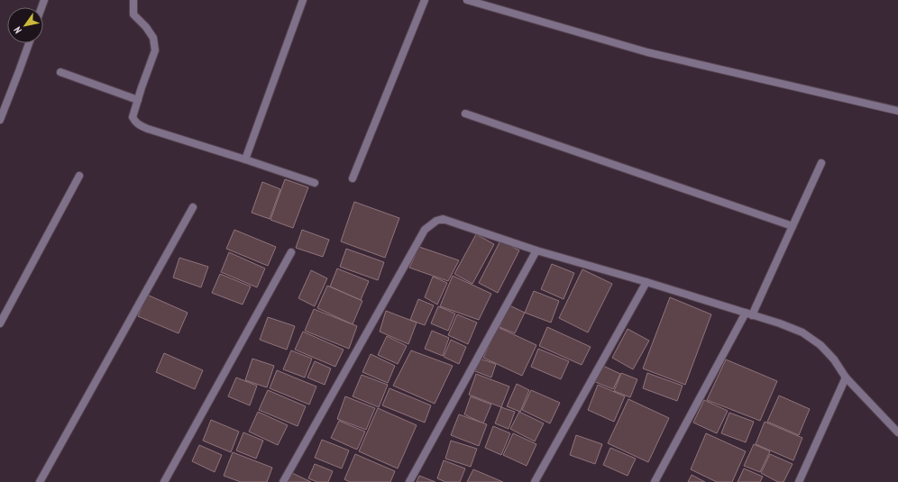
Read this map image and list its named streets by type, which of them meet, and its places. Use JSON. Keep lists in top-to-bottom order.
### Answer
{
  "north": "bottom left"
}
